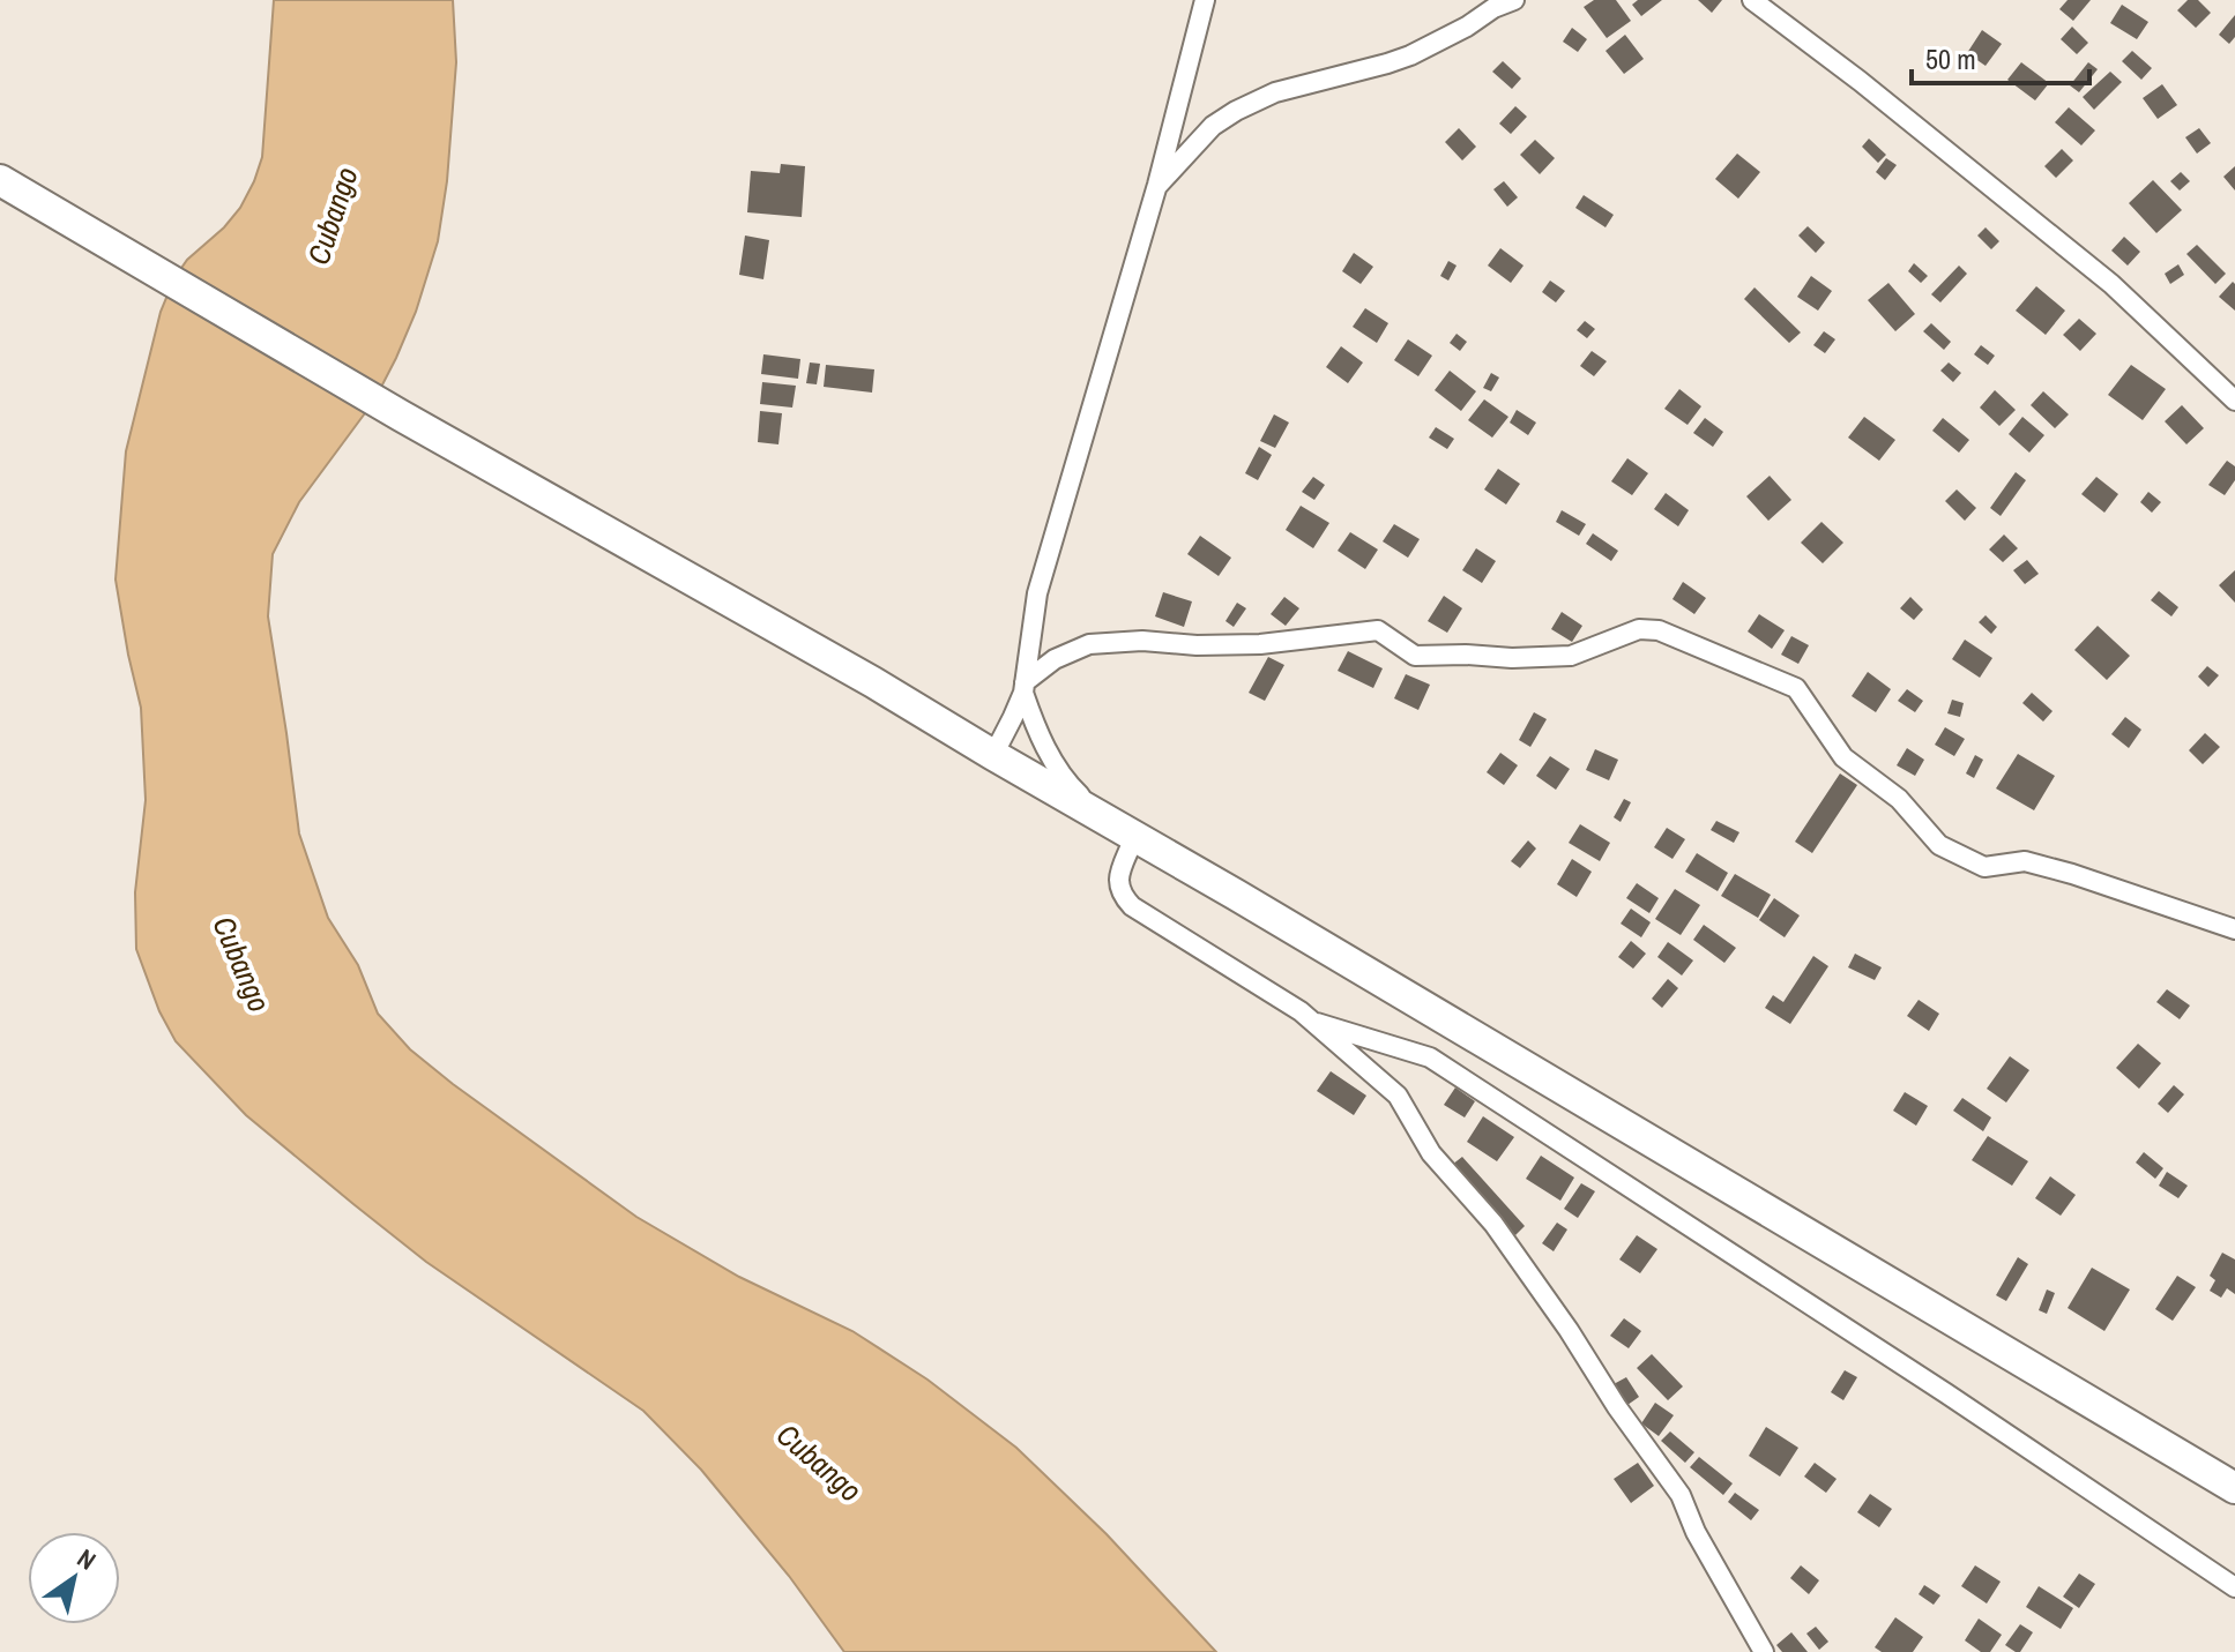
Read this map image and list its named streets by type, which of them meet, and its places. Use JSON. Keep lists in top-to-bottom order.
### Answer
{
  "water": ["Cubango"],
  "scale_bar": "50 m",
  "north": "top right"
}
